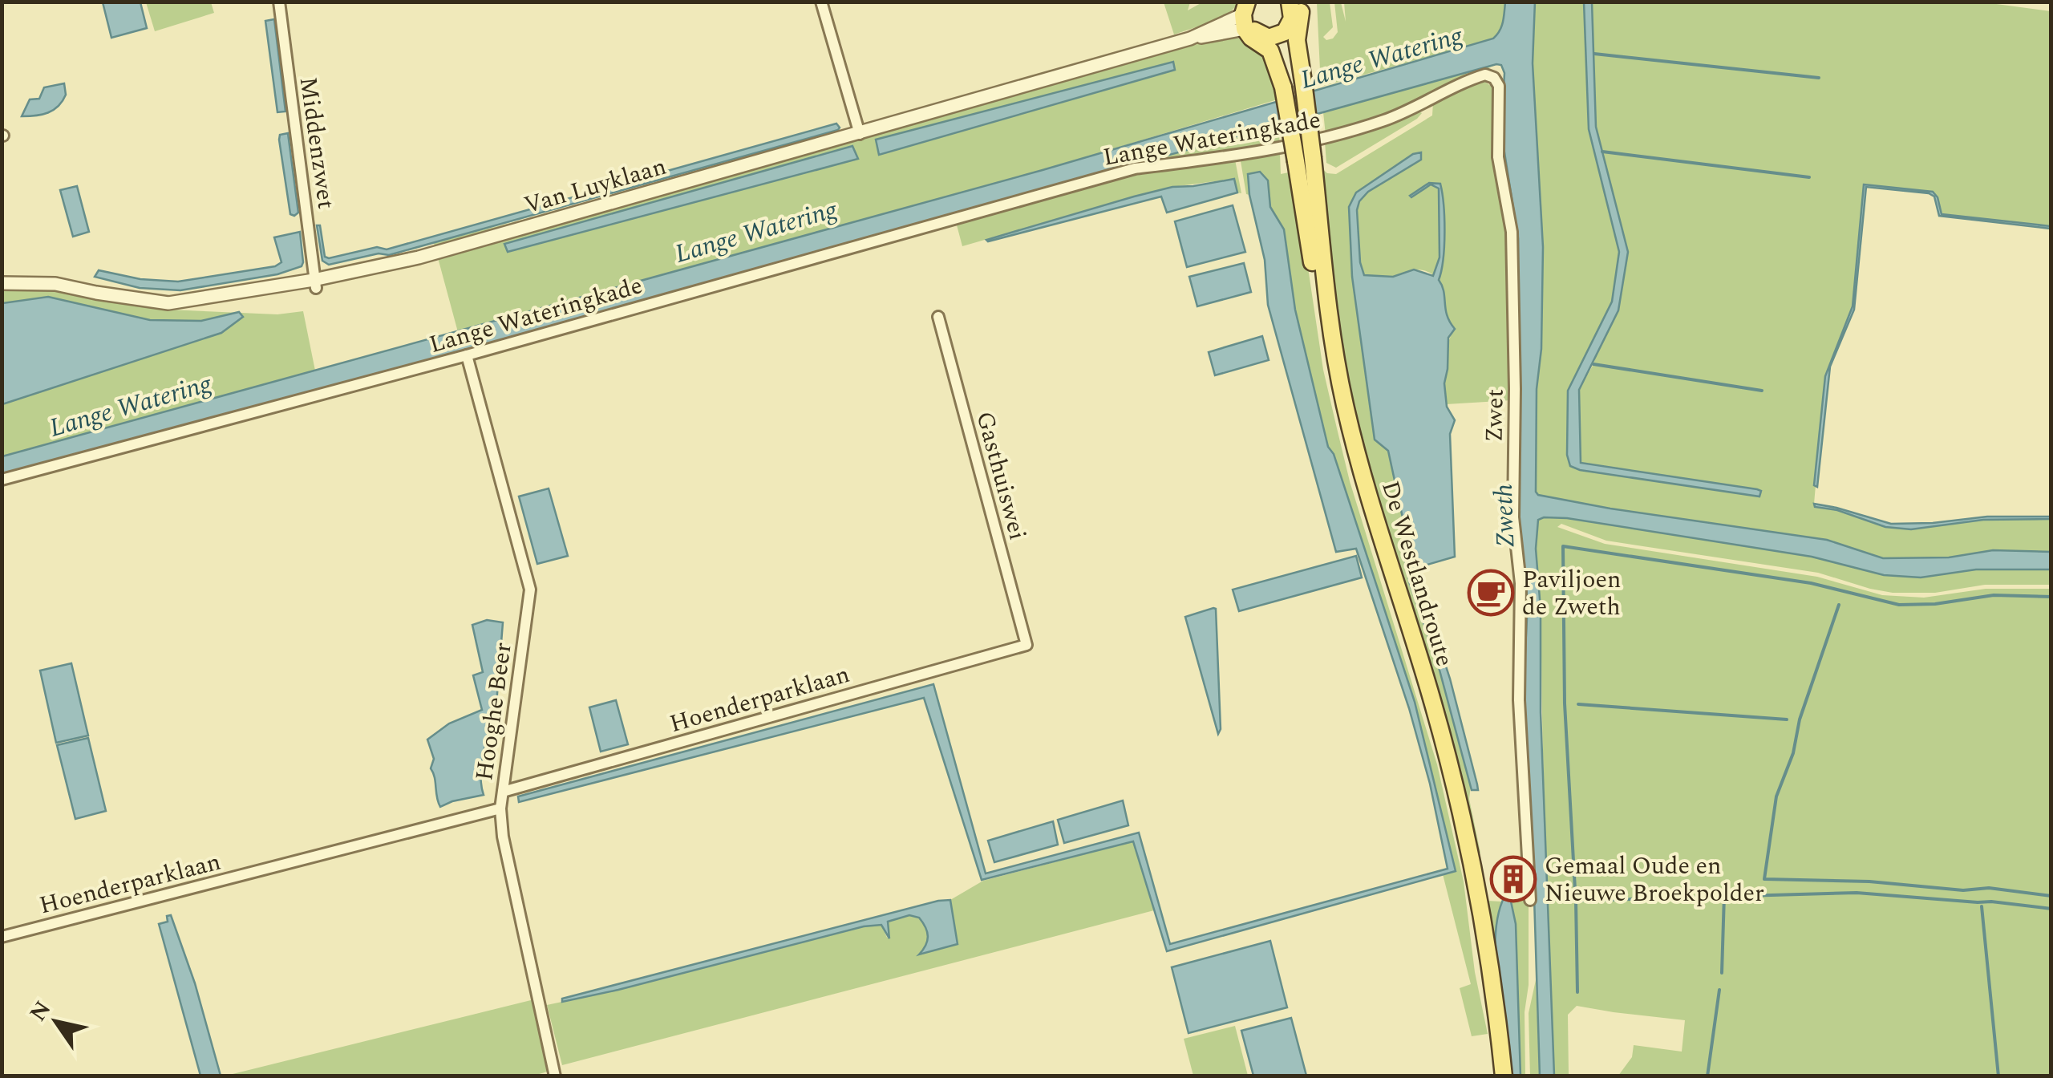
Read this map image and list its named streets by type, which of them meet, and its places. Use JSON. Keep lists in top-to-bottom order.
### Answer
{
  "streets": {
    "main road": ["De Westlandroute"],
    "street": [
      "Lange Wateringkade",
      "Middenzwet",
      "Van Luyklaan",
      "Zwet",
      "Gasthuiswei",
      "Hoenderparklaan",
      "Hooghe Beer"
    ]
  },
  "crossings": [
    ["Lange Wateringkade", "Zwet"],
    ["Lange Wateringkade", "Hooghe Beer"],
    ["Middenzwet", "Van Luyklaan"],
    ["Gasthuiswei", "Hoenderparklaan"],
    ["Hoenderparklaan", "Hooghe Beer"]
  ],
  "water": ["Lange Watering", "Zweth"],
  "places": {
    "cafe": ["Paviljoen de Zweth"],
    "building": ["Gemaal Oude en Nieuwe Broekpolder"]
  },
  "north": "top left"
}
